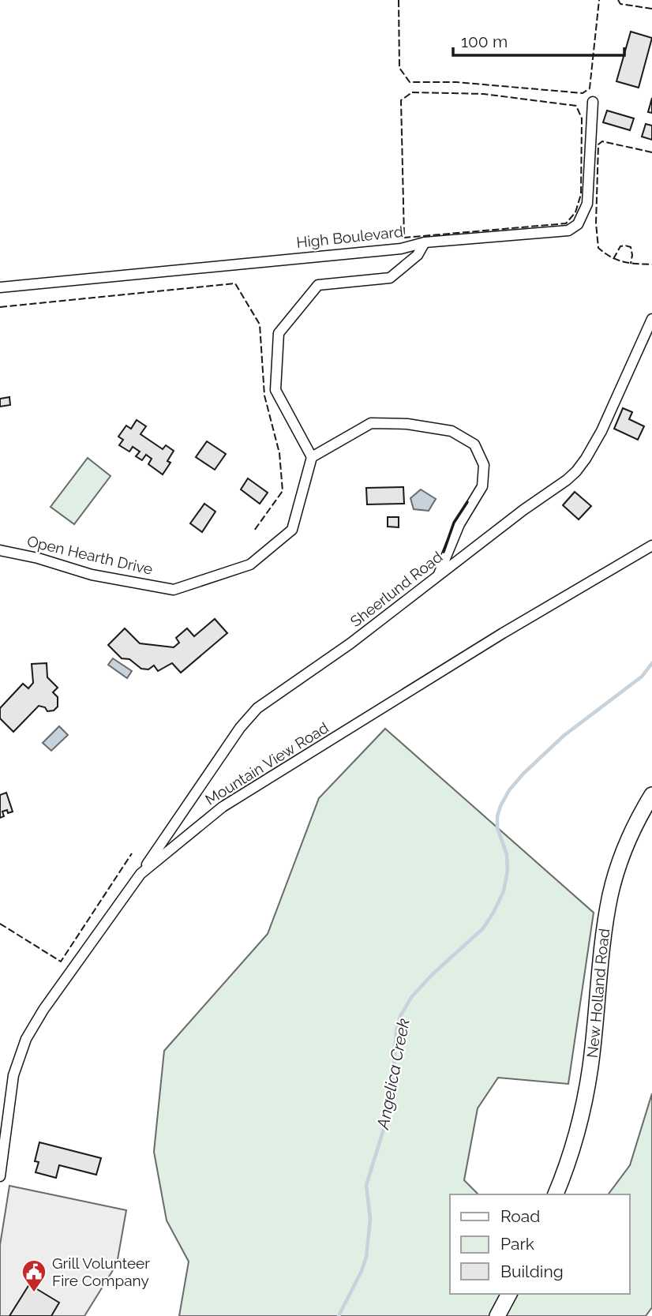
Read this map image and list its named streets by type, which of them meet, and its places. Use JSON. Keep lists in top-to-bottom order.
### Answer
{
  "streets": {
    "main road": ["New Holland Road"],
    "street": [
      "High Boulevard",
      "Open Hearth Drive",
      "Sheerlund Road",
      "Mountain View Road"
    ]
  },
  "crossings": [
    ["Sheerlund Road", "Mountain View Road"]
  ],
  "water": ["Angelica Creek"],
  "places": {
    "public building": ["Grill Volunteer Fire Company"]
  },
  "legend": ["Road", "Park", "Building"],
  "scale_bar": "100 m"
}
